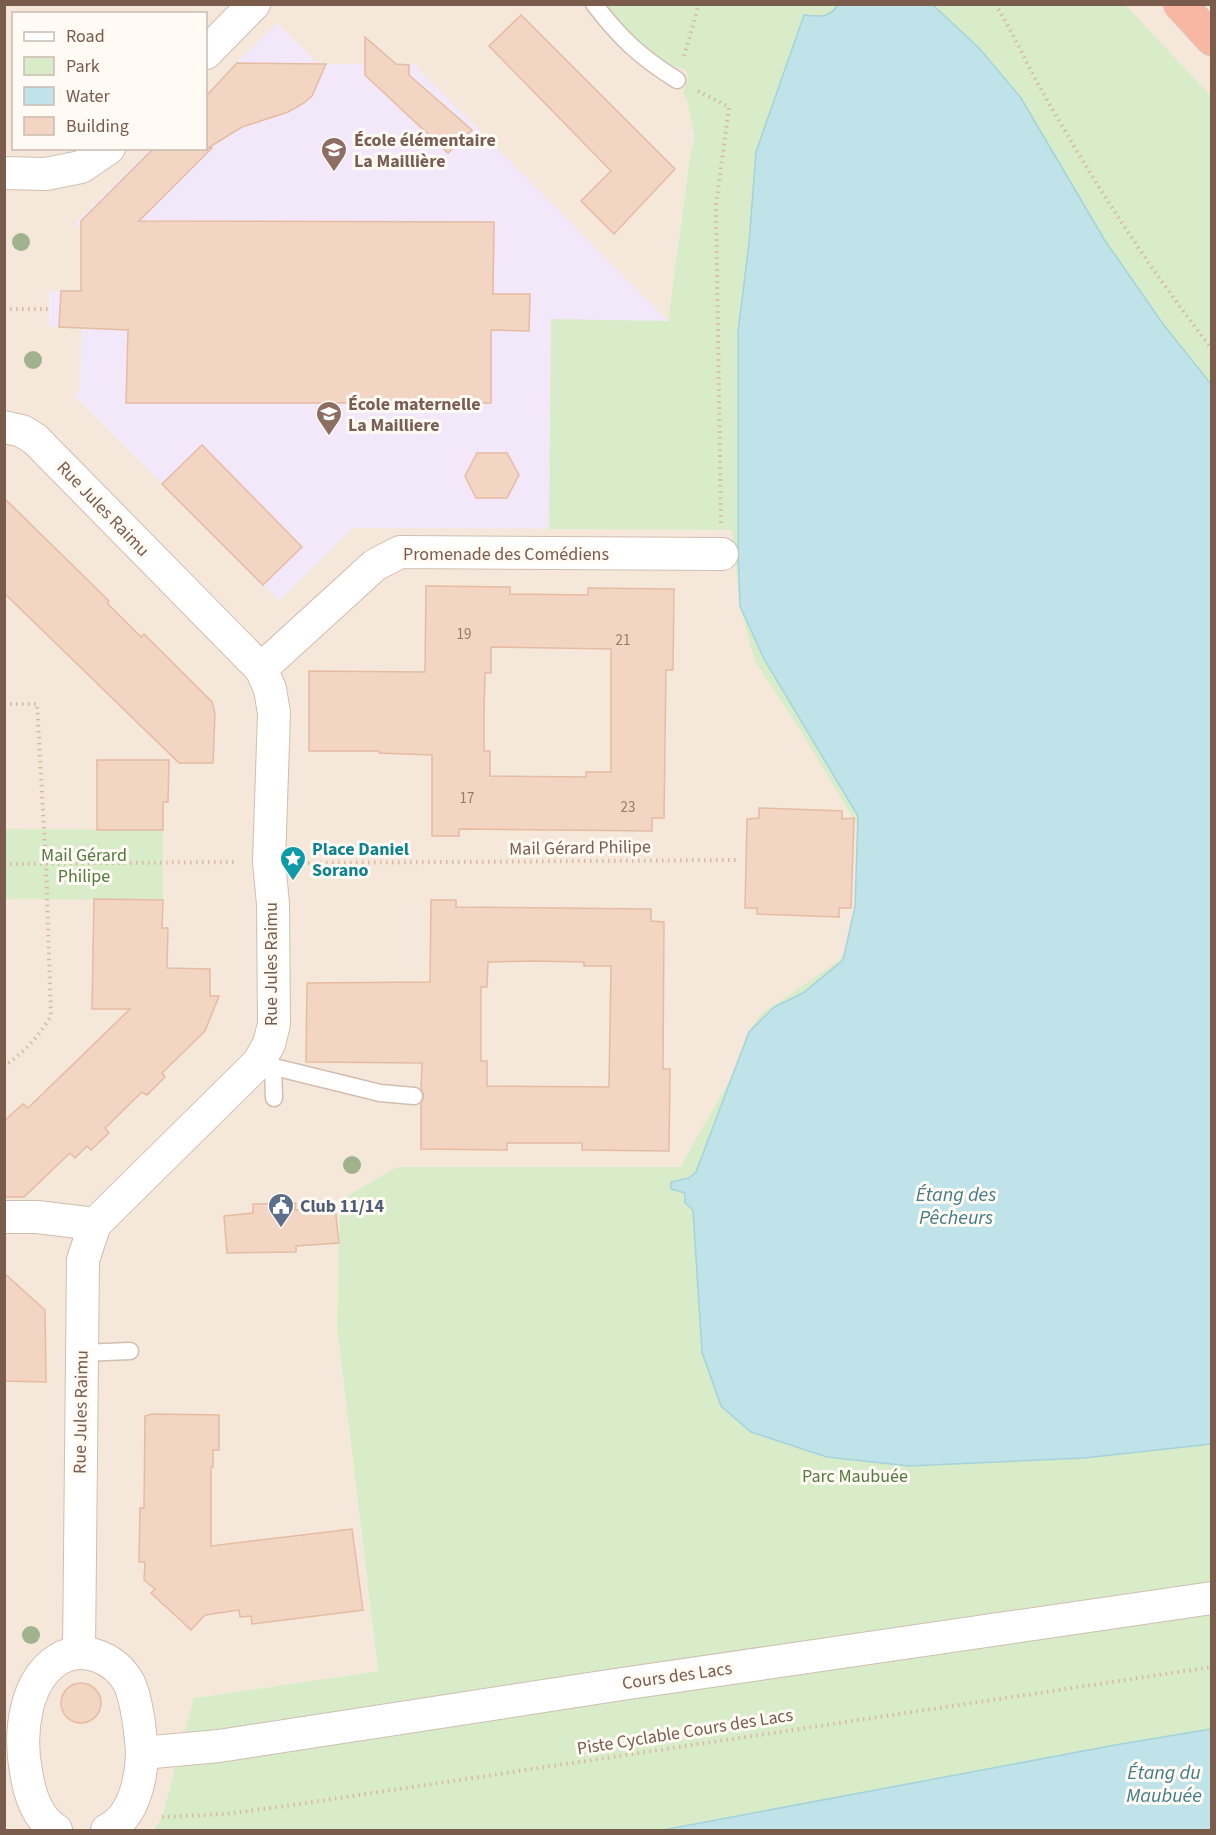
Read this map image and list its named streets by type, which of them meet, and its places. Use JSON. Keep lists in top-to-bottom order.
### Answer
{
  "streets": {
    "street": ["Rue Jules Raimu", "Promenade des Comédiens", "Cours des Lacs"],
    "path": ["Mail Gérard Philipe", "Piste Cyclable Cours des Lacs"]
  },
  "crossings": [
    ["Rue Jules Raimu", "Promenade des Comédiens"]
  ],
  "water": ["Étang des Pêcheurs", "Étang du Maubuée"],
  "parks": ["Mail Gérard Philipe", "Parc Maubuée"],
  "places": {
    "school or university": ["École élémentaire La Maillière", "École maternelle La Mailliere"],
    "place": ["Place Daniel Sorano"],
    "public building": ["Club 11/14"]
  },
  "house_numbers": [
    "19",
    "21",
    "17",
    "23"
  ],
  "legend": [
    "Road",
    "Park",
    "Water",
    "Building"
  ]
}
